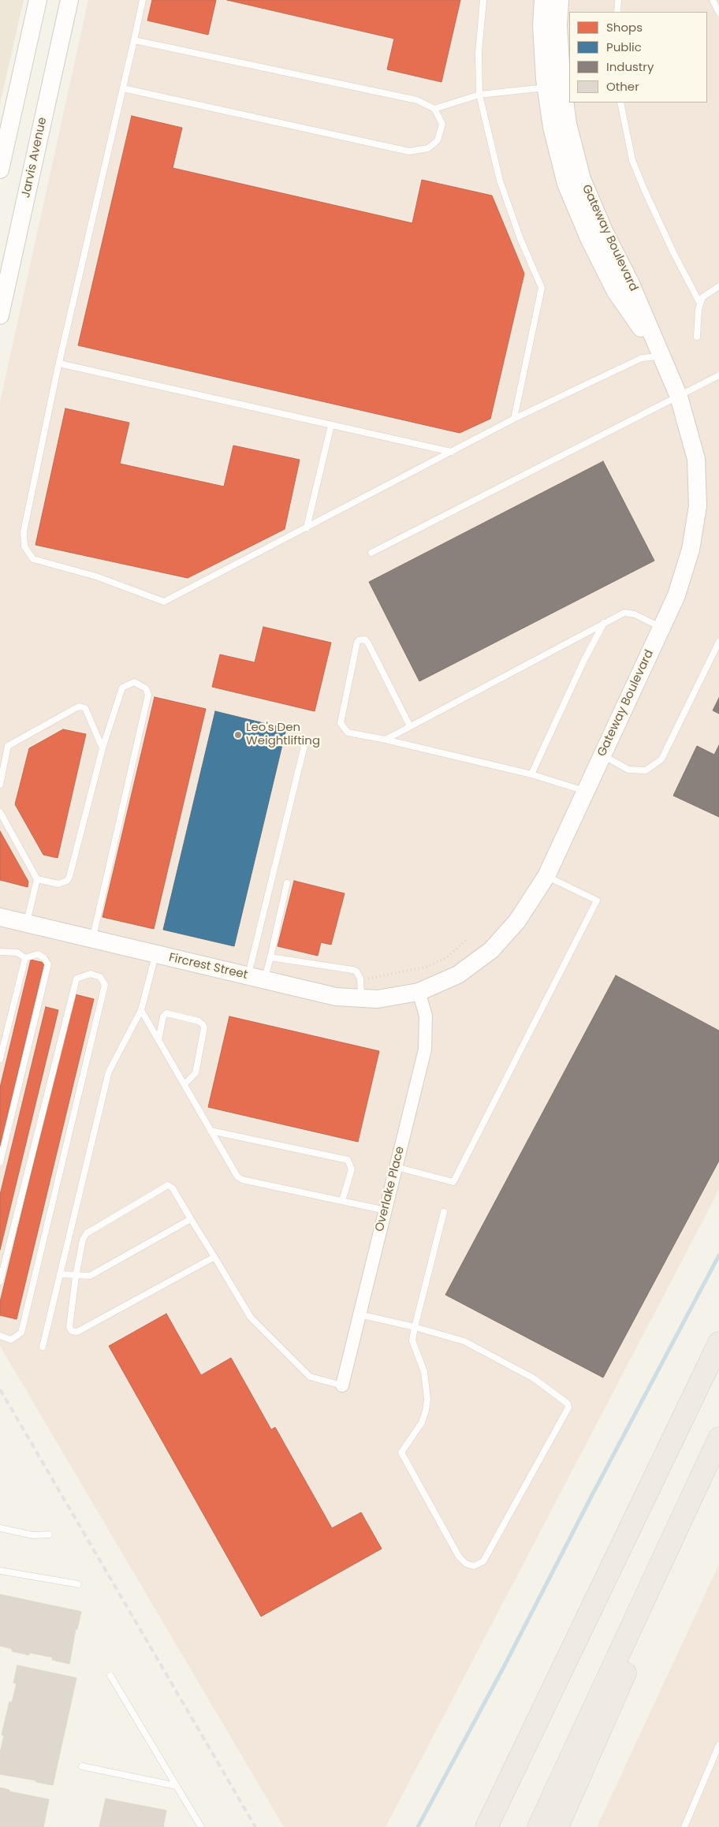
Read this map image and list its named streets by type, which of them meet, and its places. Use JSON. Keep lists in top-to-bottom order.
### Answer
{
  "streets": {
    "street": [
      "Jarvis Avenue",
      "Gateway Boulevard",
      "Fircrest Street",
      "Overlake Place"
    ]
  },
  "crossings": [
    ["Gateway Boulevard", "Fircrest Street"],
    ["Gateway Boulevard", "Overlake Place"],
    ["Fircrest Street", "Overlake Place"]
  ],
  "places": ["Leo's Den Weightlifting"],
  "legend": [
    "Shops",
    "Public",
    "Industry",
    "Other"
  ]
}
